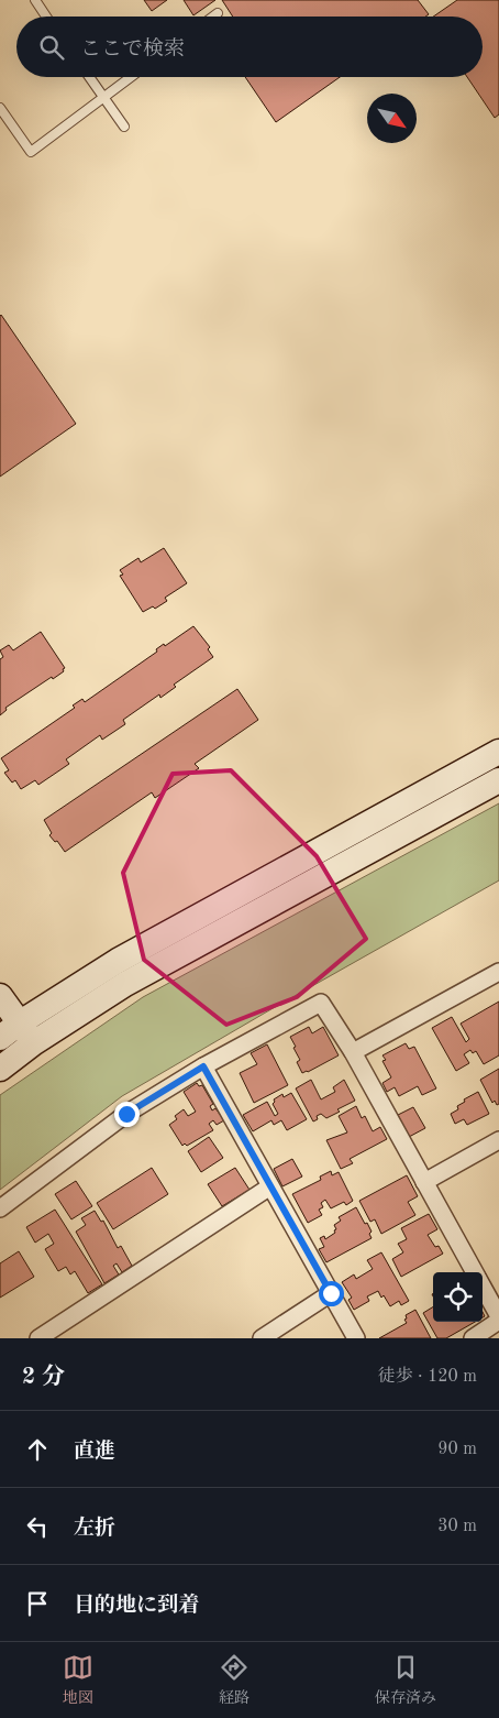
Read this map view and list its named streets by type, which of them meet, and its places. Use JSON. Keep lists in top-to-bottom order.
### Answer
{
  "north": "bottom right",
  "page": {
    "search": "ここで検索",
    "heading": ["2 分", "徒歩 · 120 m"],
    "list": [
      ["直進", "90 m"],
      ["左折", "30 m"],
      "目的地に到着"
    ],
    "nav": ["地図", "経路", "保存済み"]
  }
}
